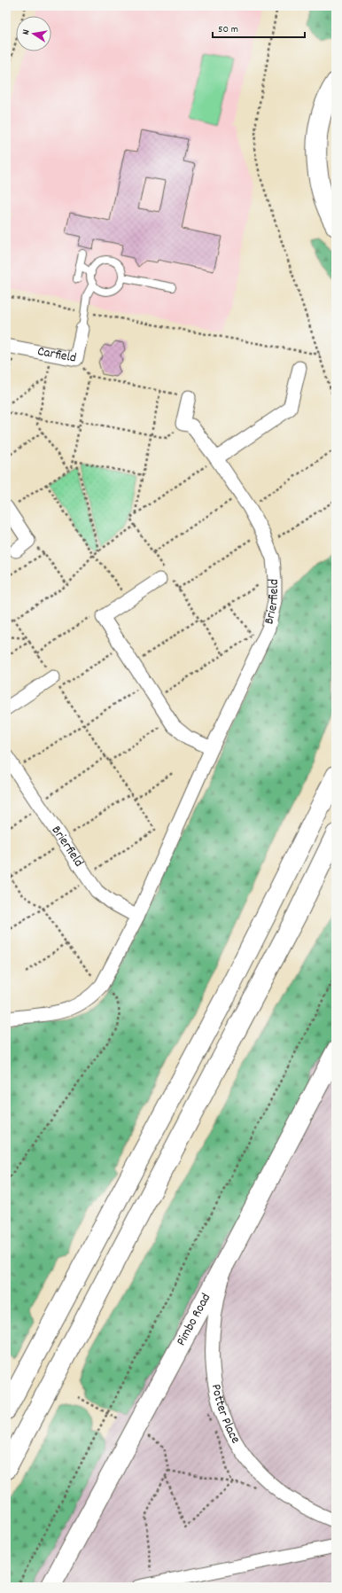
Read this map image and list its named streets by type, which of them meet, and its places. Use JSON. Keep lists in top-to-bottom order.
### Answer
{
  "streets": {
    "main road": ["Pimbo Road"],
    "street": ["Carfield", "Brierfield", "Potter Place"]
  },
  "crossings": [
    ["Pimbo Road", "Potter Place"]
  ],
  "scale_bar": "50 m",
  "north": "left"
}
